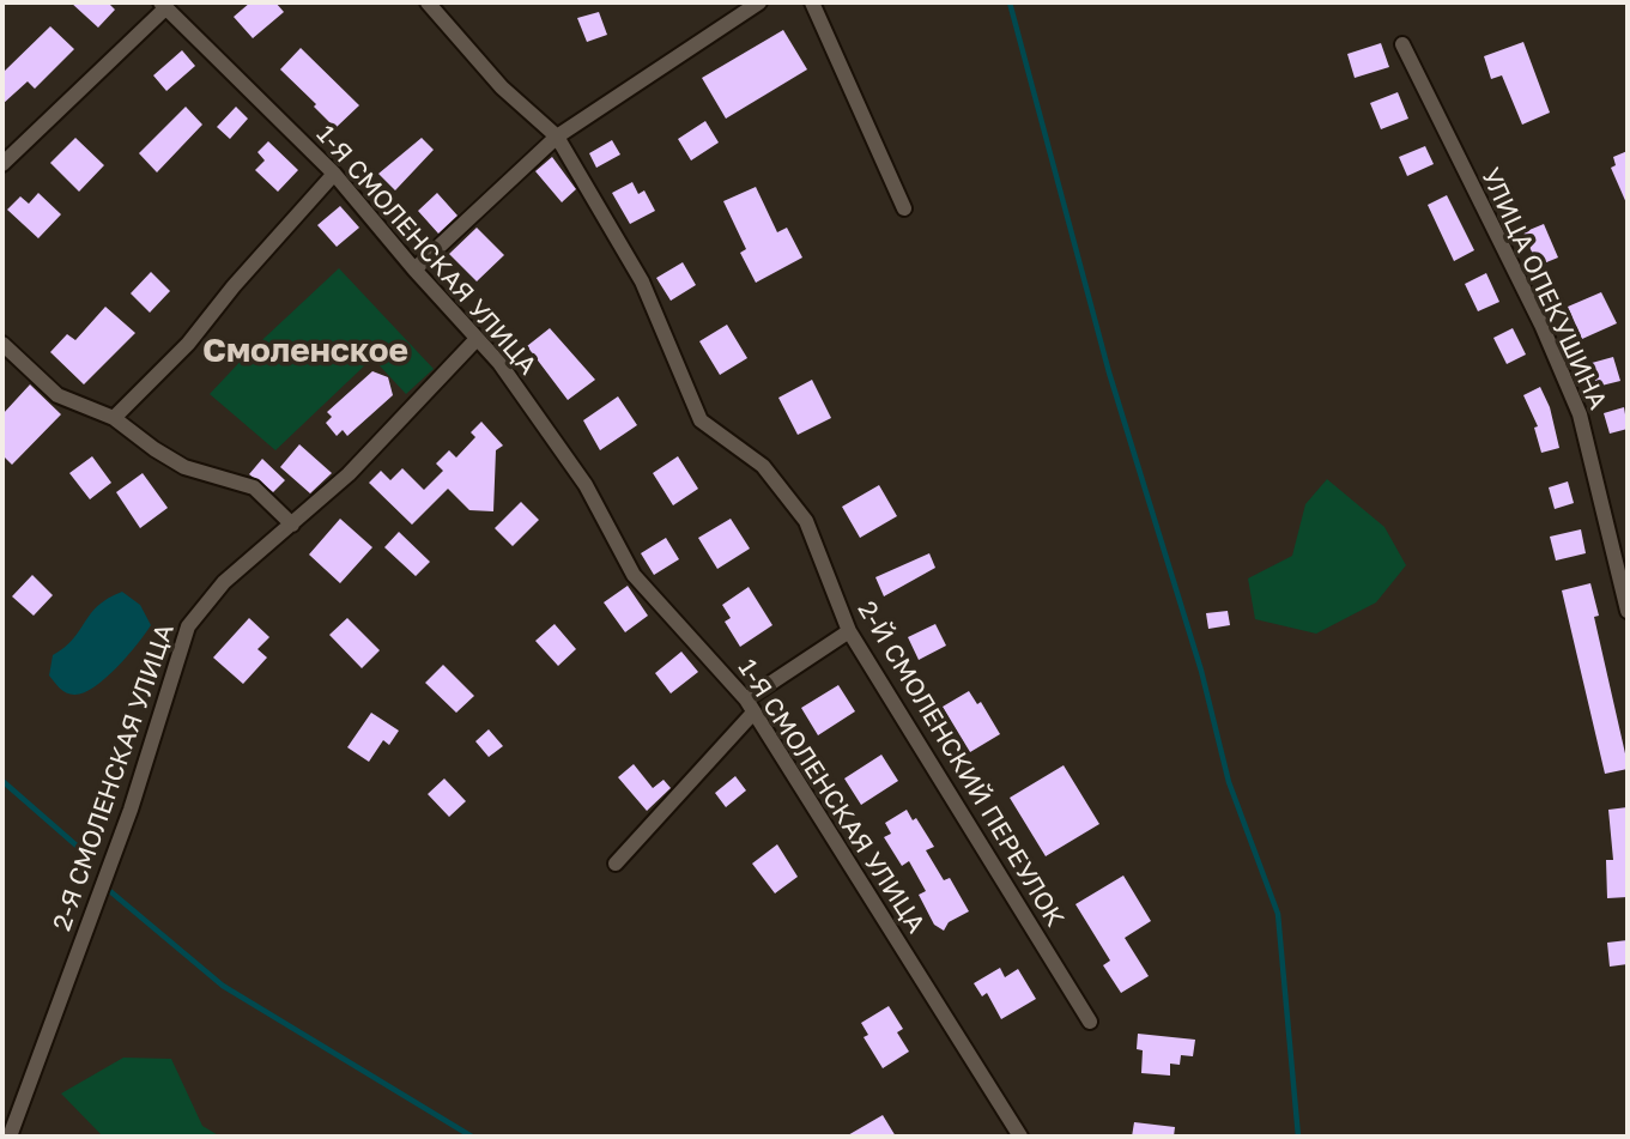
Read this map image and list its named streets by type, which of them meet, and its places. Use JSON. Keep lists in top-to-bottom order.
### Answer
{
  "streets": {
    "street": [
      "1-Я СМОЛЕНСКАЯ УЛИЦА",
      "УЛИЦА ОПЕКУШИНА",
      "2-Й СМОЛЕНСКИЙ ПЕРЕУЛОК",
      "2-Я СМОЛЕНСКАЯ УЛИЦА"
    ]
  },
  "crossings": [
    ["1-Я СМОЛЕНСКАЯ УЛИЦА", "2-Я СМОЛЕНСКАЯ УЛИЦА"]
  ],
  "districts": ["Смоленское"]
}
